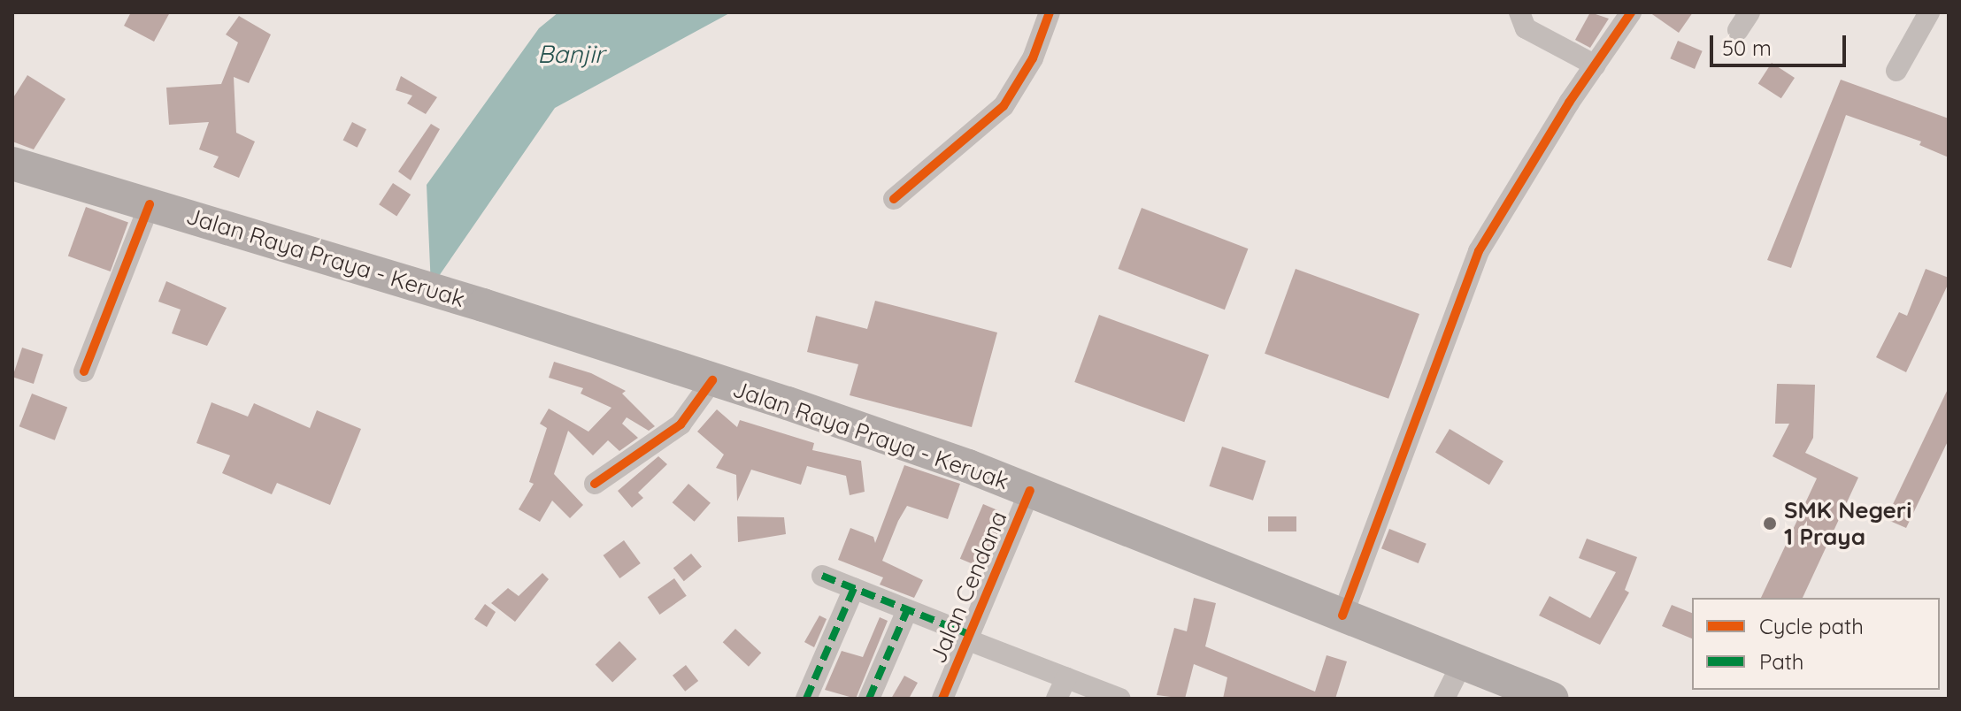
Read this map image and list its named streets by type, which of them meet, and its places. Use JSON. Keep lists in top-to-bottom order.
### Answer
{
  "streets": {
    "main road": ["Jalan Raya Praya - Keruak"],
    "street": ["Jalan Cendana"]
  },
  "crossings": [
    ["Jalan Raya Praya - Keruak", "Jalan Cendana"]
  ],
  "water": ["Banjir"],
  "places": ["SMK Negeri 1 Praya"],
  "legend": ["Cycle path", "Path"],
  "scale_bar": "50 m"
}
